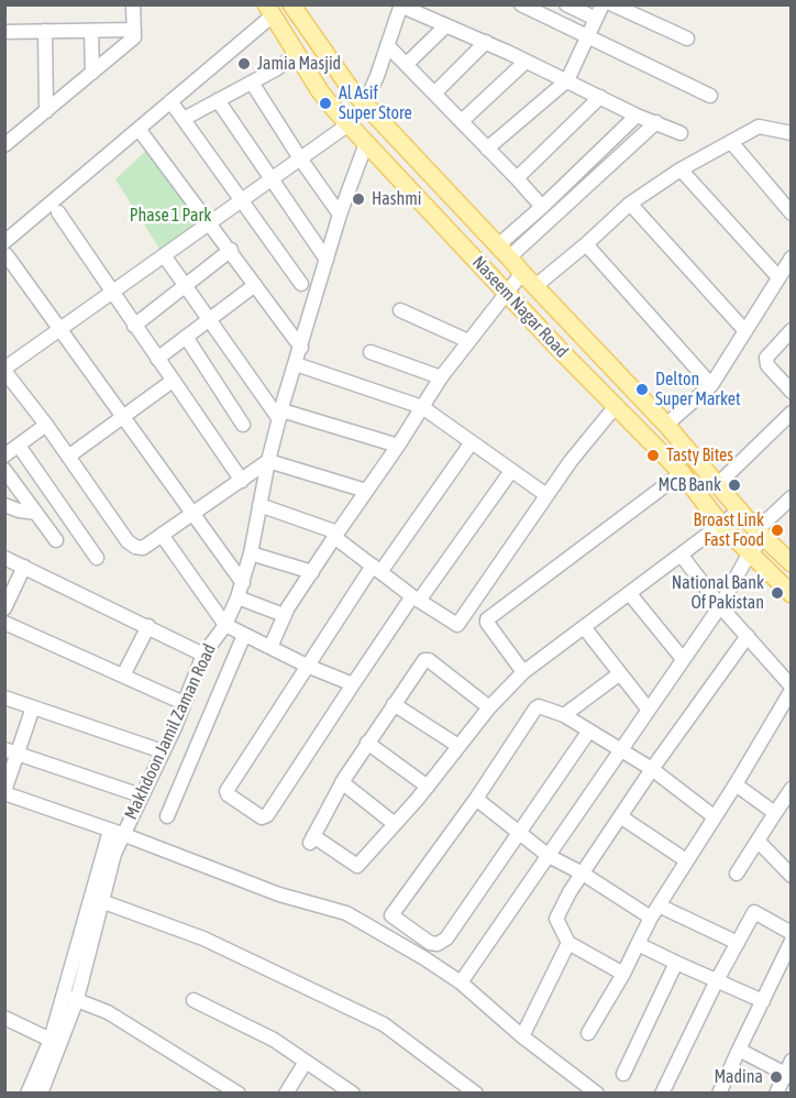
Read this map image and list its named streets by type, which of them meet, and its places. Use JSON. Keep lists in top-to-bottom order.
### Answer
{
  "streets": {
    "main road": ["Naseem Nagar Road"],
    "street": ["Makhdoon Jamil Zaman Road"]
  },
  "crossings": [
    ["Naseem Nagar Road", "Makhdoon Jamil Zaman Road"]
  ],
  "parks": ["Phase 1 Park"],
  "places": [
    "Jamia Masjid",
    "Al Asif Super Store",
    "Hashmi",
    "Delton Super Market",
    "Tasty Bites",
    "MCB Bank",
    "Broast Link Fast Food",
    "National Bank Of Pakistan",
    "Madina"
  ]
}
